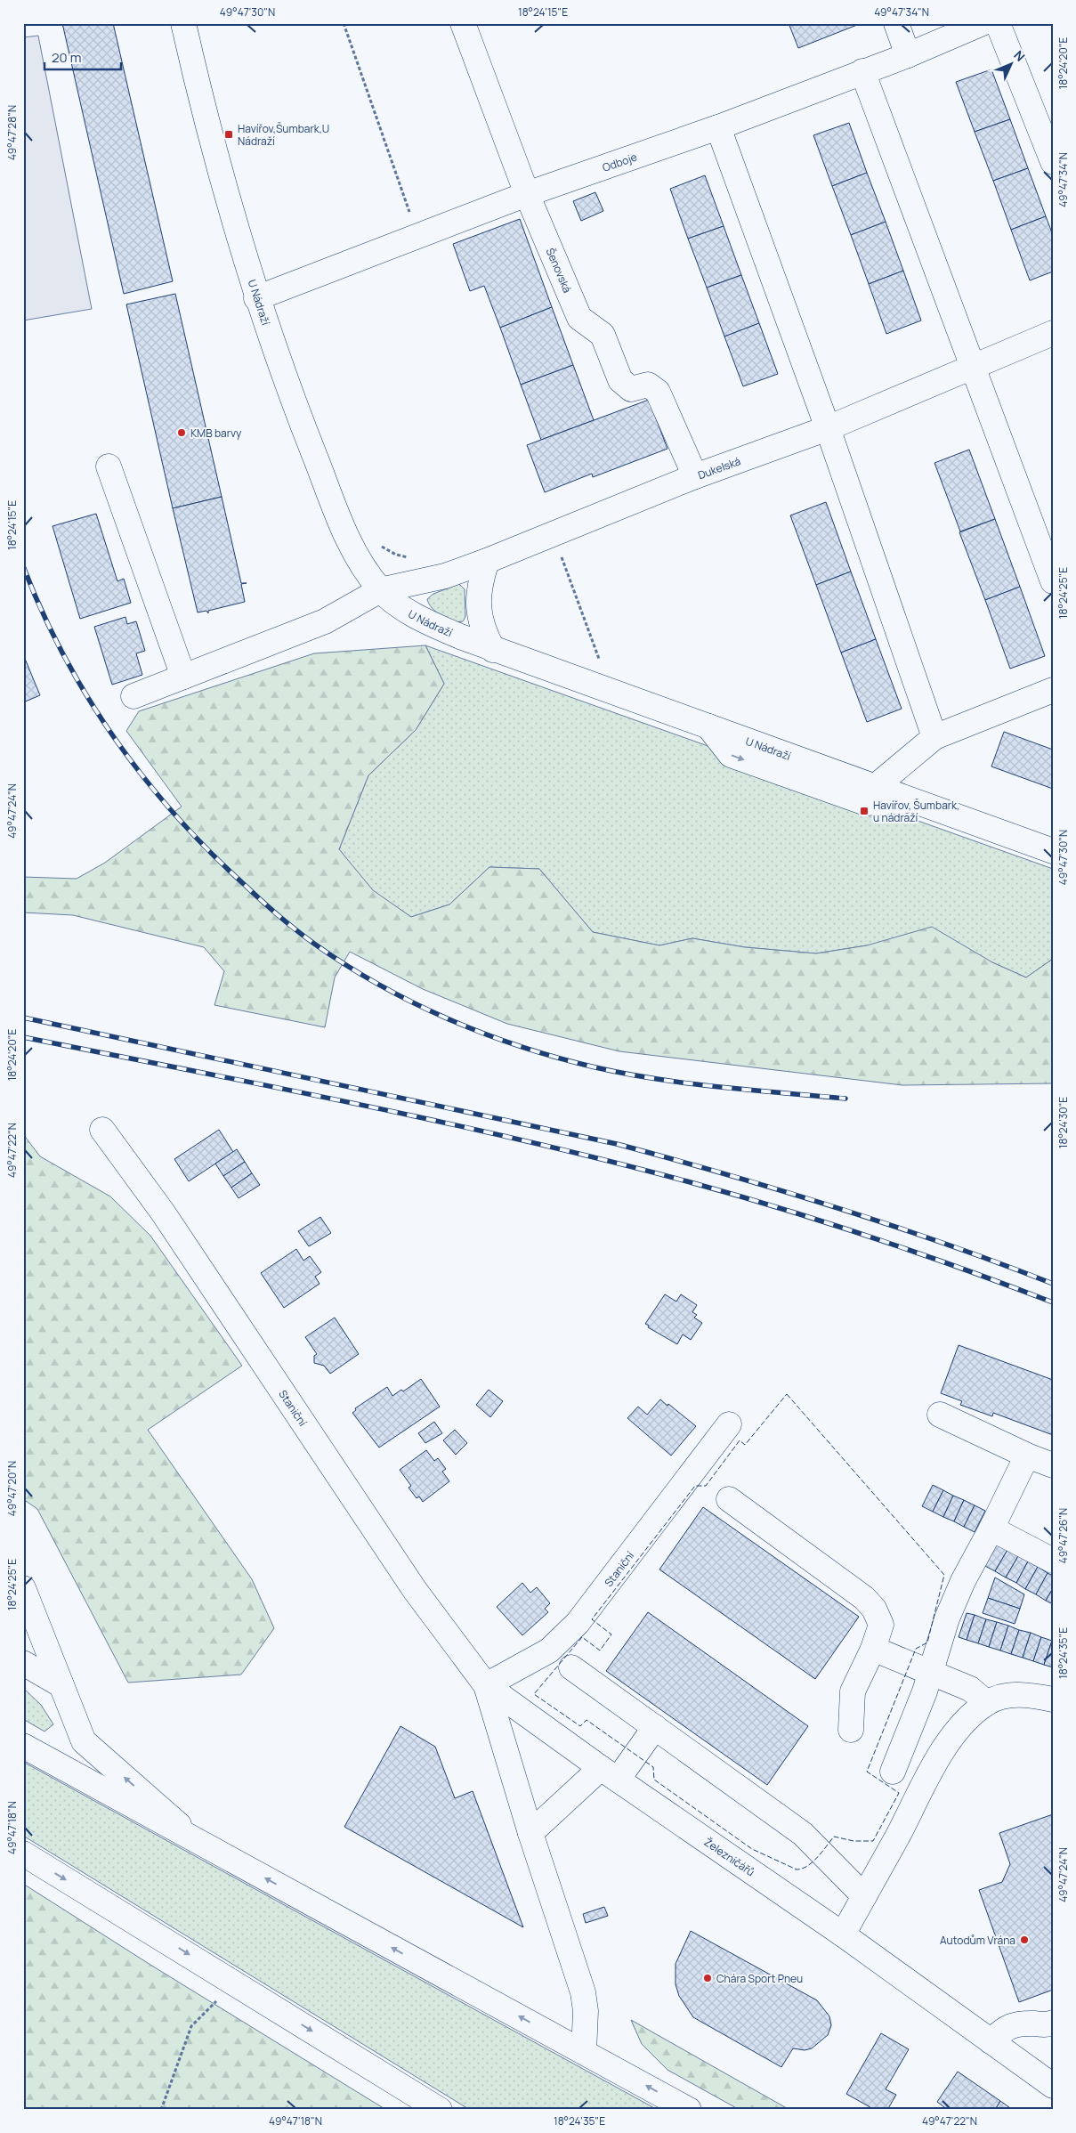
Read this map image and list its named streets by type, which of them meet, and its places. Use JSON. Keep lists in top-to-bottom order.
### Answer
{
  "streets": {
    "main road": [
      "Odboje",
      "Šenovská",
      "U Nádraží",
      "Dukelská",
      "Staniční",
      "Železničářů"
    ]
  },
  "crossings": [
    ["Odboje", "Šenovská"],
    ["Odboje", "U Nádraží"],
    ["Šenovská", "Dukelská"],
    ["U Nádraží", "Dukelská"],
    ["Staniční", "Železničářů"]
  ],
  "places": {
    "transit": ["Havířov,Šumbark,U Nádraží", "Havířov, Šumbark, u nádraží"],
    "other": ["KMB barvy", "Autodům Vrána", "Chára Sport Pneu"]
  },
  "scale_bar": "20 m",
  "north": "top right",
  "coordinates": [
    "49°47'30\"N",
    "18°24'15\"E",
    "49°47'34\"N",
    "18°24'20\"E",
    "49°47'28\"N",
    "18°24'25\"E",
    "49°47'24\"N",
    "18°24'30\"E",
    "49°47'22\"N",
    "49°47'20\"N",
    "49°47'26\"N",
    "18°24'35\"E",
    "49°47'18\"N"
  ]
}
